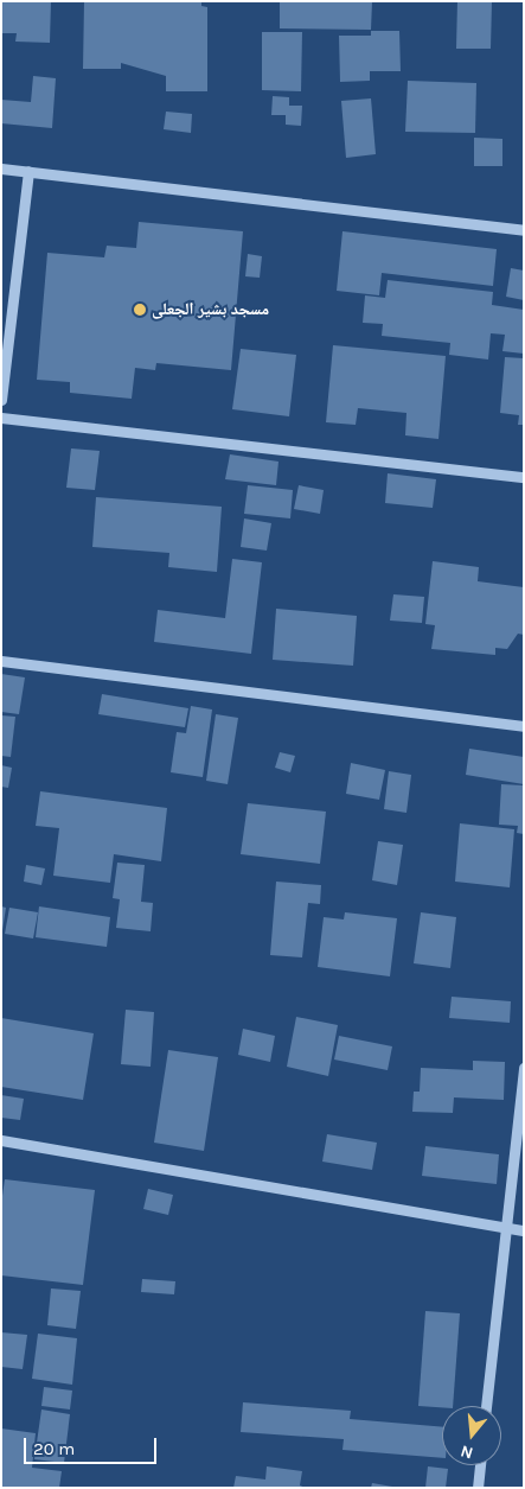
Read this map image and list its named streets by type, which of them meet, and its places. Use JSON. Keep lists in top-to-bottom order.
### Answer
{
  "places": ["مسجد بشير الجعلى"],
  "scale_bar": "20 m",
  "north": "bottom"
}
